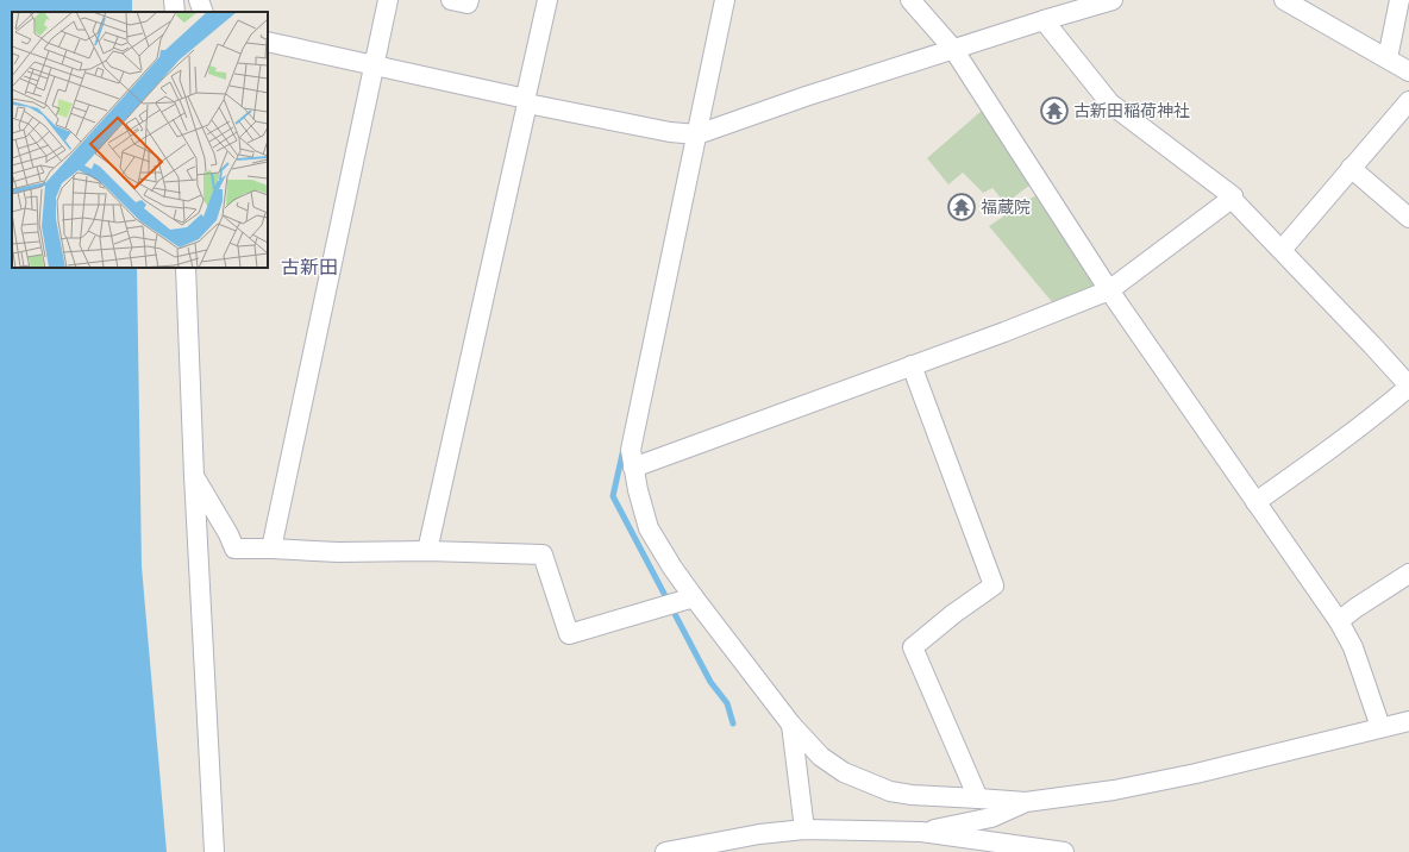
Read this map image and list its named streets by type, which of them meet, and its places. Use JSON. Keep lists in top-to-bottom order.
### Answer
{
  "districts": ["古新田"],
  "places": {
    "temple": ["古新田稲荷神社", "福蔵院"]
  }
}
